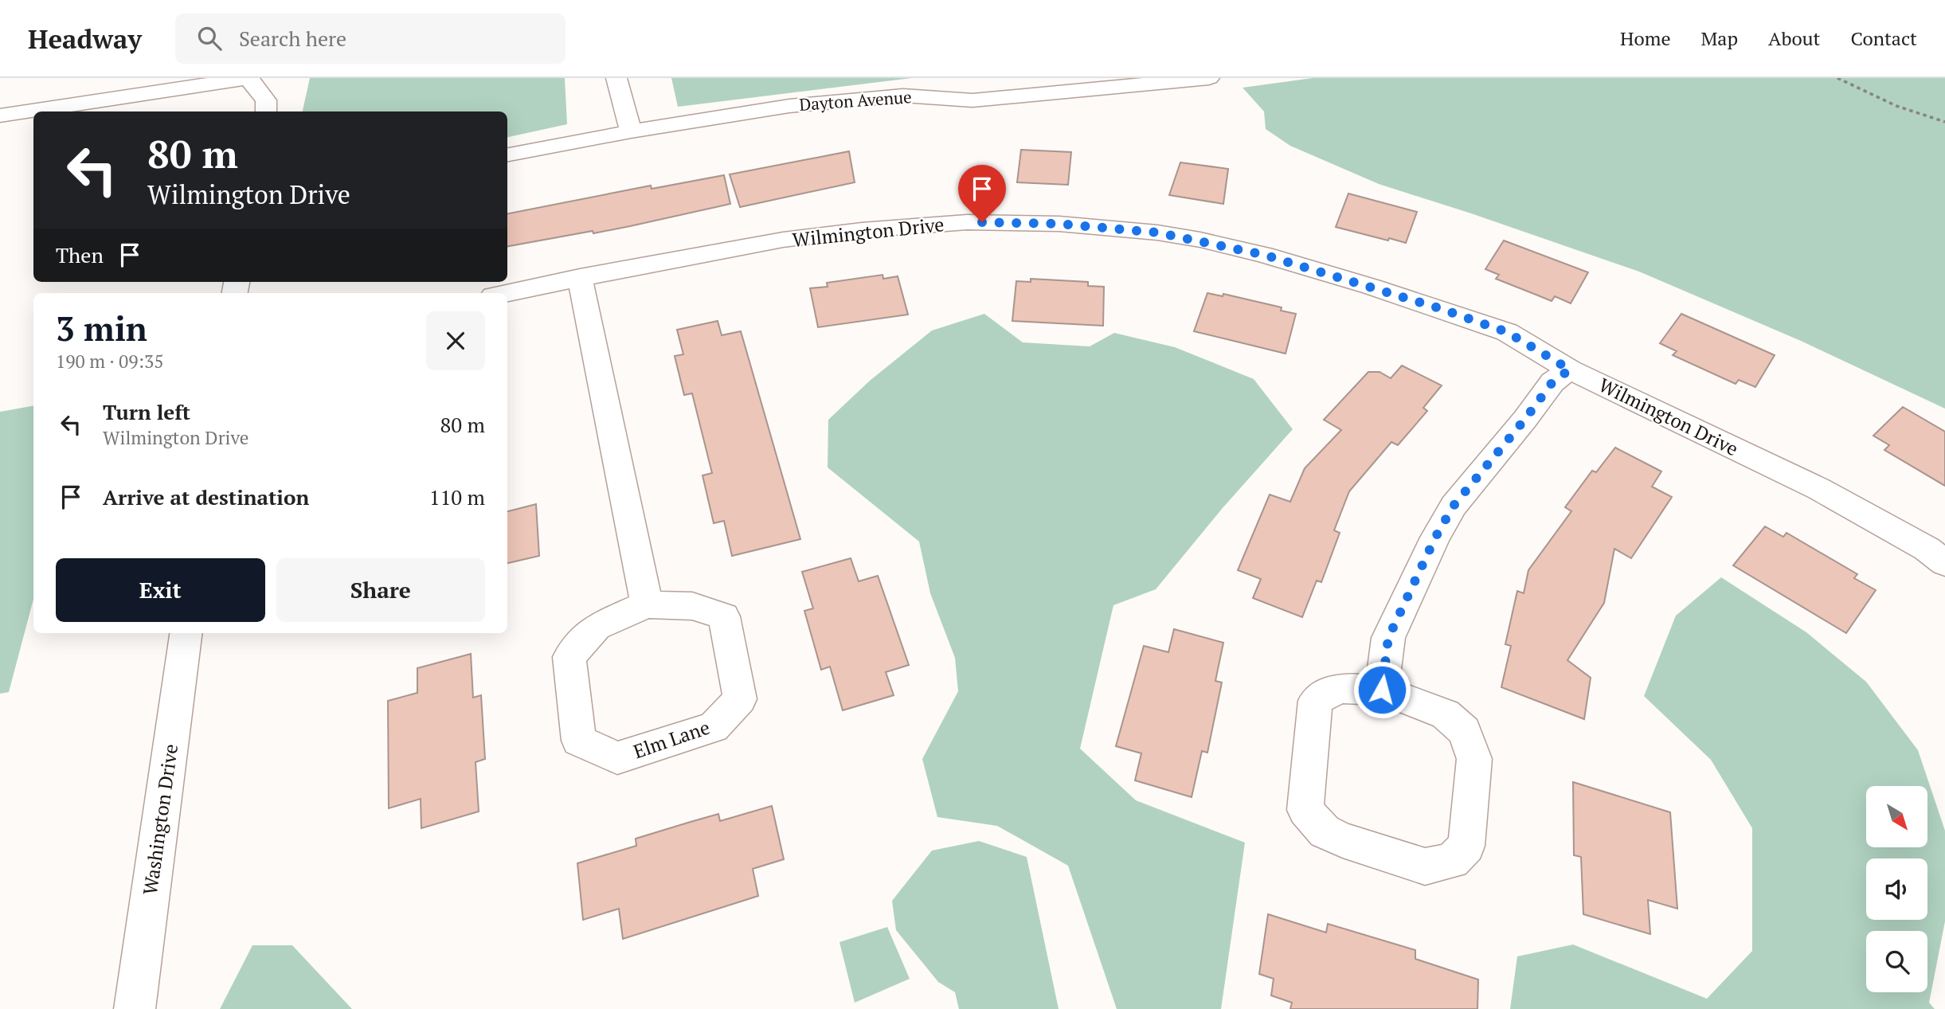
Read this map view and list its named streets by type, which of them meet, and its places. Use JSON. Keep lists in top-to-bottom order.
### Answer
{
  "streets": {
    "street": [
      "Dayton Avenue",
      "Wilmington Drive",
      "Elm Lane",
      "Washington Drive"
    ]
  },
  "north": "bottom right",
  "page": {
    "header": "Headway",
    "search": "Search here",
    "nav": [
      "Home",
      "Map",
      "About",
      "Contact"
    ],
    "turn": ["80 m", "Wilmington Drive"],
    "then": "Then",
    "heading": ["3 min", "190 m · 09:35"],
    "list": [
      {
        "name": "Turn left",
        "note": "Wilmington Drive",
        "value": "80 m"
      },
      {
        "name": "Arrive at destination",
        "value": "110 m"
      }
    ],
    "buttons": ["Exit", "Share"]
  }
}
